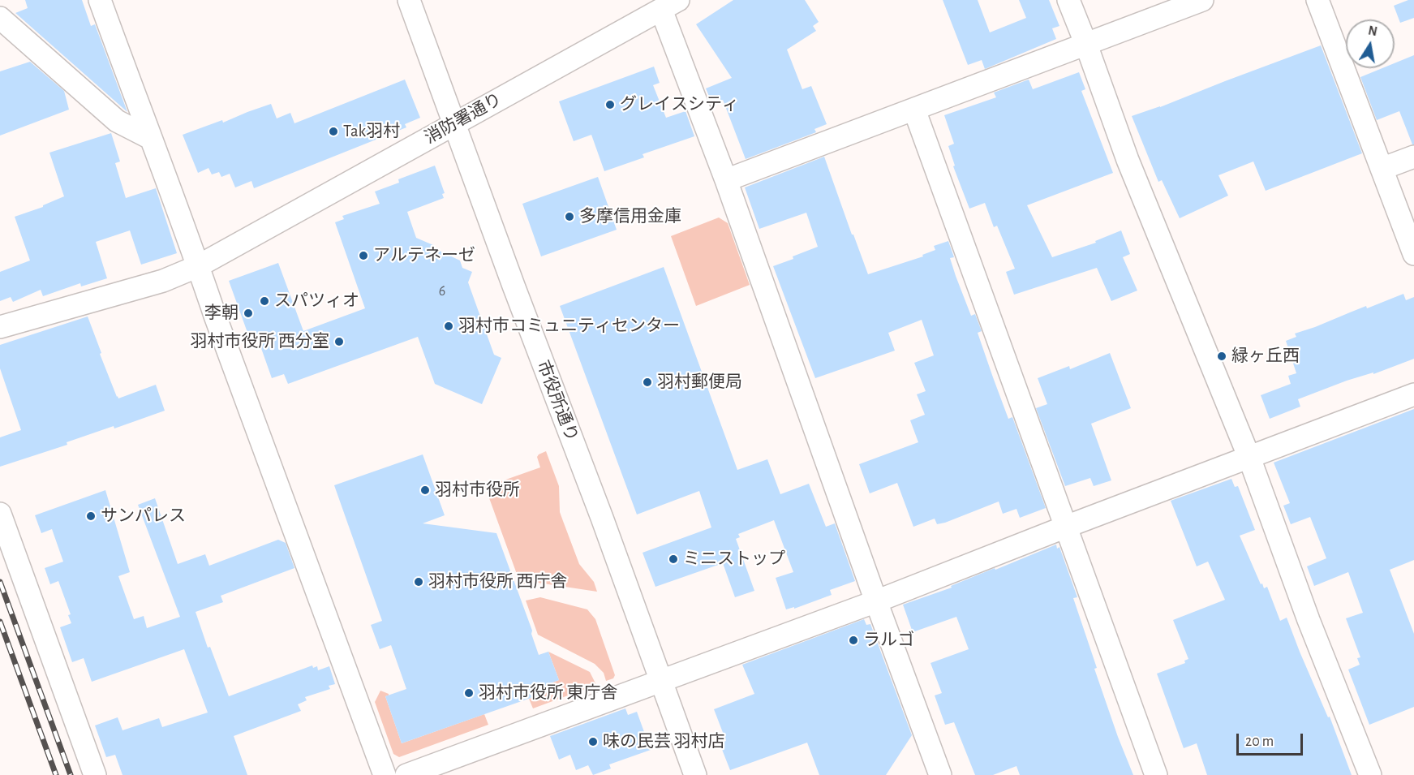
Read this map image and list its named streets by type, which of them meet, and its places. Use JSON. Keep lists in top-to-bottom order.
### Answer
{
  "streets": {
    "street": ["消防署通り", "市役所通り"]
  },
  "crossings": [
    ["消防署通り", "市役所通り"]
  ],
  "places": [
    "グレイスシティ",
    "Tak羽村",
    "多摩信用金庫",
    "アルテネーゼ",
    "スパツィオ",
    "李朝",
    "羽村市コミュニティセンター",
    "羽村市役所 西分室",
    "緑ヶ丘西",
    "羽村郵便局",
    "羽村市役所",
    "サンパレス",
    "ミニストップ",
    "羽村市役所 西庁舎",
    "ラルゴ",
    "羽村市役所 東庁舎",
    "味の民芸 羽村店"
  ],
  "house_numbers": ["6"],
  "scale_bar": "20 m",
  "north": "top"
}
